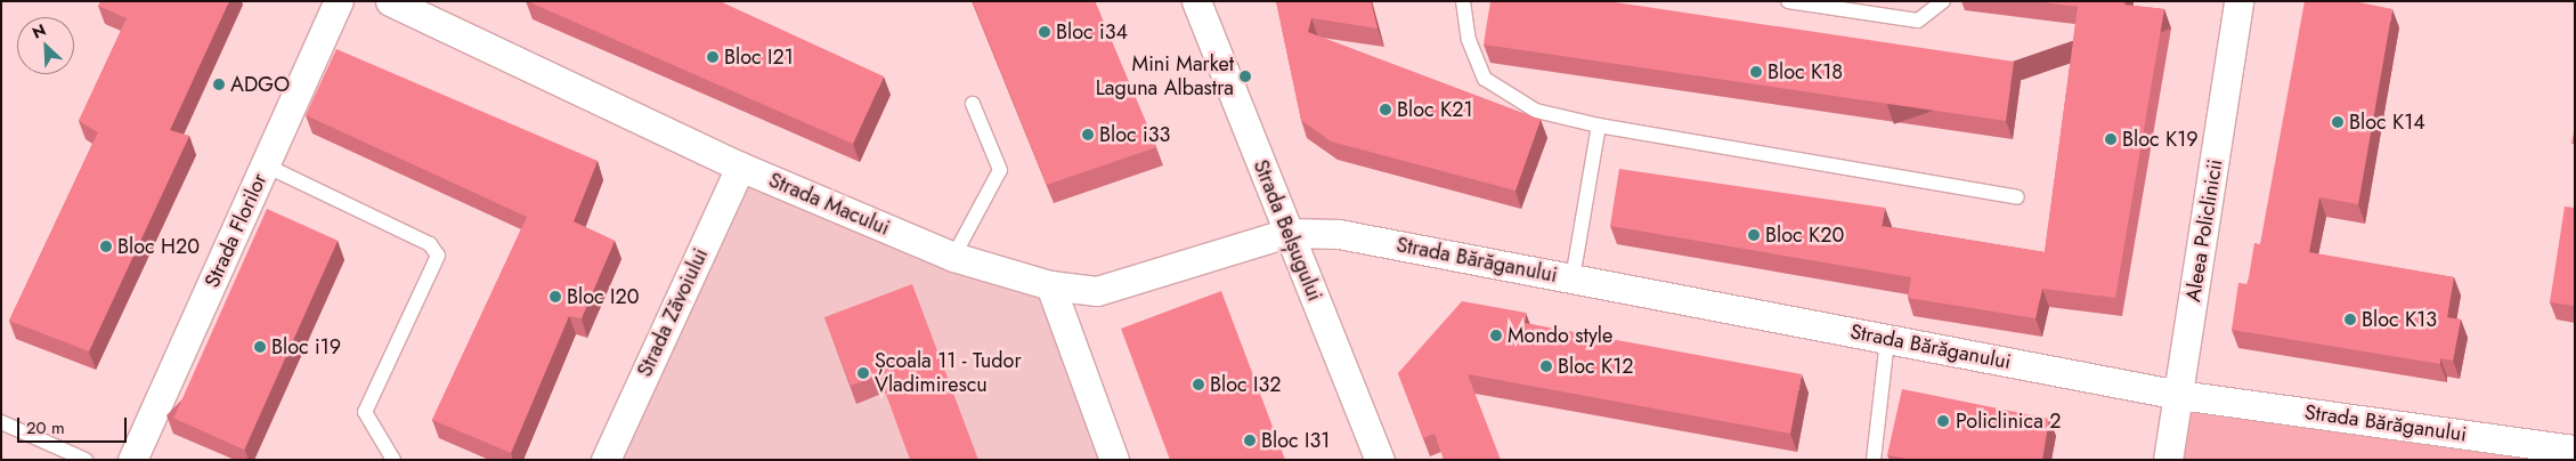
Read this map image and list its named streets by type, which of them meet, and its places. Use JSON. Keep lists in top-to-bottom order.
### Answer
{
  "streets": {
    "street": [
      "Strada Macului",
      "Strada Florilor",
      "Strada Belșugului",
      "Aleea Policlinicii",
      "Strada Bărăganului",
      "Strada Zăvoiului"
    ]
  },
  "crossings": [
    ["Strada Macului", "Strada Belșugului"],
    ["Strada Macului", "Strada Bărăganului"],
    ["Strada Macului", "Strada Zăvoiului"],
    ["Strada Belșugului", "Strada Bărăganului"],
    ["Aleea Policlinicii", "Strada Bărăganului"]
  ],
  "places": [
    "Bloc i34",
    "Bloc I21",
    "Bloc K18",
    "Mini Market Laguna Albastra",
    "ADGO",
    "Bloc K21",
    "Bloc K14",
    "Bloc i33",
    "Bloc K19",
    "Bloc K20",
    "Bloc H20",
    "Bloc I20",
    "Bloc K13",
    "Mondo style",
    "Bloc i19",
    "Bloc K12",
    "Școala 11 - Tudor Vladimirescu",
    "Bloc I32",
    "Policlinica 2",
    "Bloc I31"
  ],
  "scale_bar": "20 m",
  "north": "top left"
}
